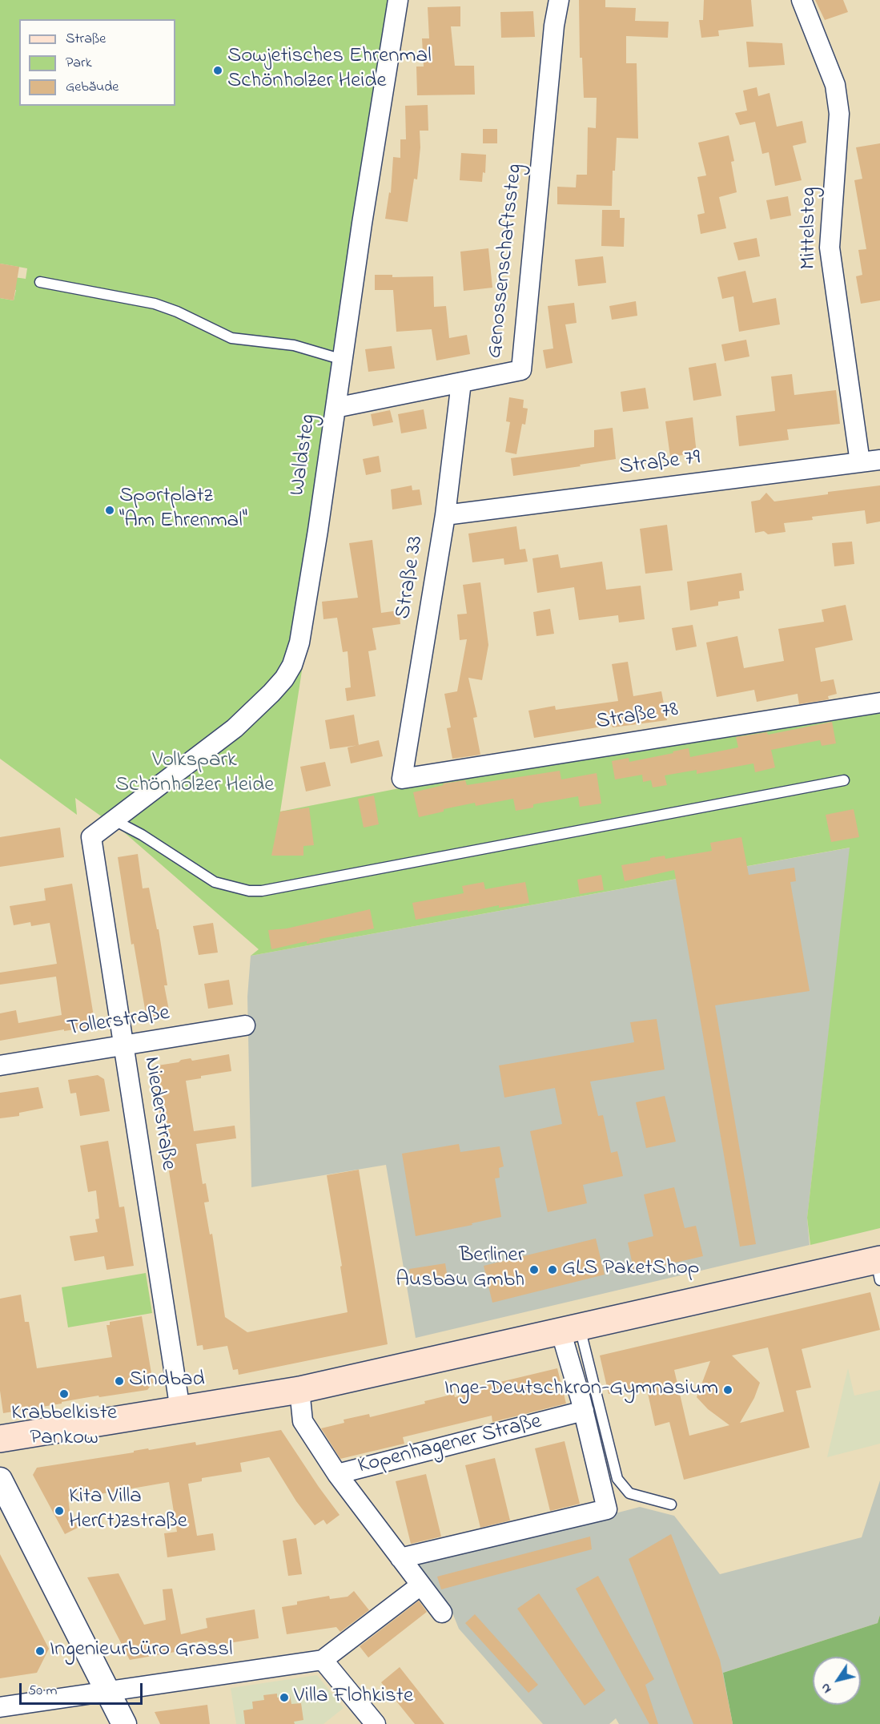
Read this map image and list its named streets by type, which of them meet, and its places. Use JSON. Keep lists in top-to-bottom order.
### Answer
{
  "streets": {
    "street": [
      "Mittelsteg",
      "Genossenschaftssteg",
      "Waldsteg",
      "Straße 79",
      "Straße 33",
      "Straße 78",
      "Tollerstraße",
      "Niederstraße",
      "Kopenhagener Straße"
    ]
  },
  "crossings": [
    ["Mittelsteg", "Straße 79"],
    ["Genossenschaftssteg", "Waldsteg"],
    ["Genossenschaftssteg", "Straße 33"],
    ["Waldsteg", "Niederstraße"],
    ["Straße 79", "Straße 33"],
    ["Straße 33", "Straße 78"],
    ["Tollerstraße", "Niederstraße"]
  ],
  "parks": ["Volkspark Schönholzer Heide"],
  "places": [
    "Sowjetisches Ehrenmal Schönholzer Heide",
    "Sportplatz \"Am Ehrenmal\"",
    "Berliner Ausbau Gmbh",
    "GLS PaketShop",
    "Sindbad",
    "Inge-Deutschkron-Gymnasium",
    "Krabbelkiste Pankow",
    "Kita Villa Her(t)zstraße",
    "Ingenieurbüro Grassl",
    "Villa Flohkiste"
  ],
  "legend": ["Straße", "Park", "Gebäude"],
  "scale_bar": "50 m",
  "north": "bottom left"
}
